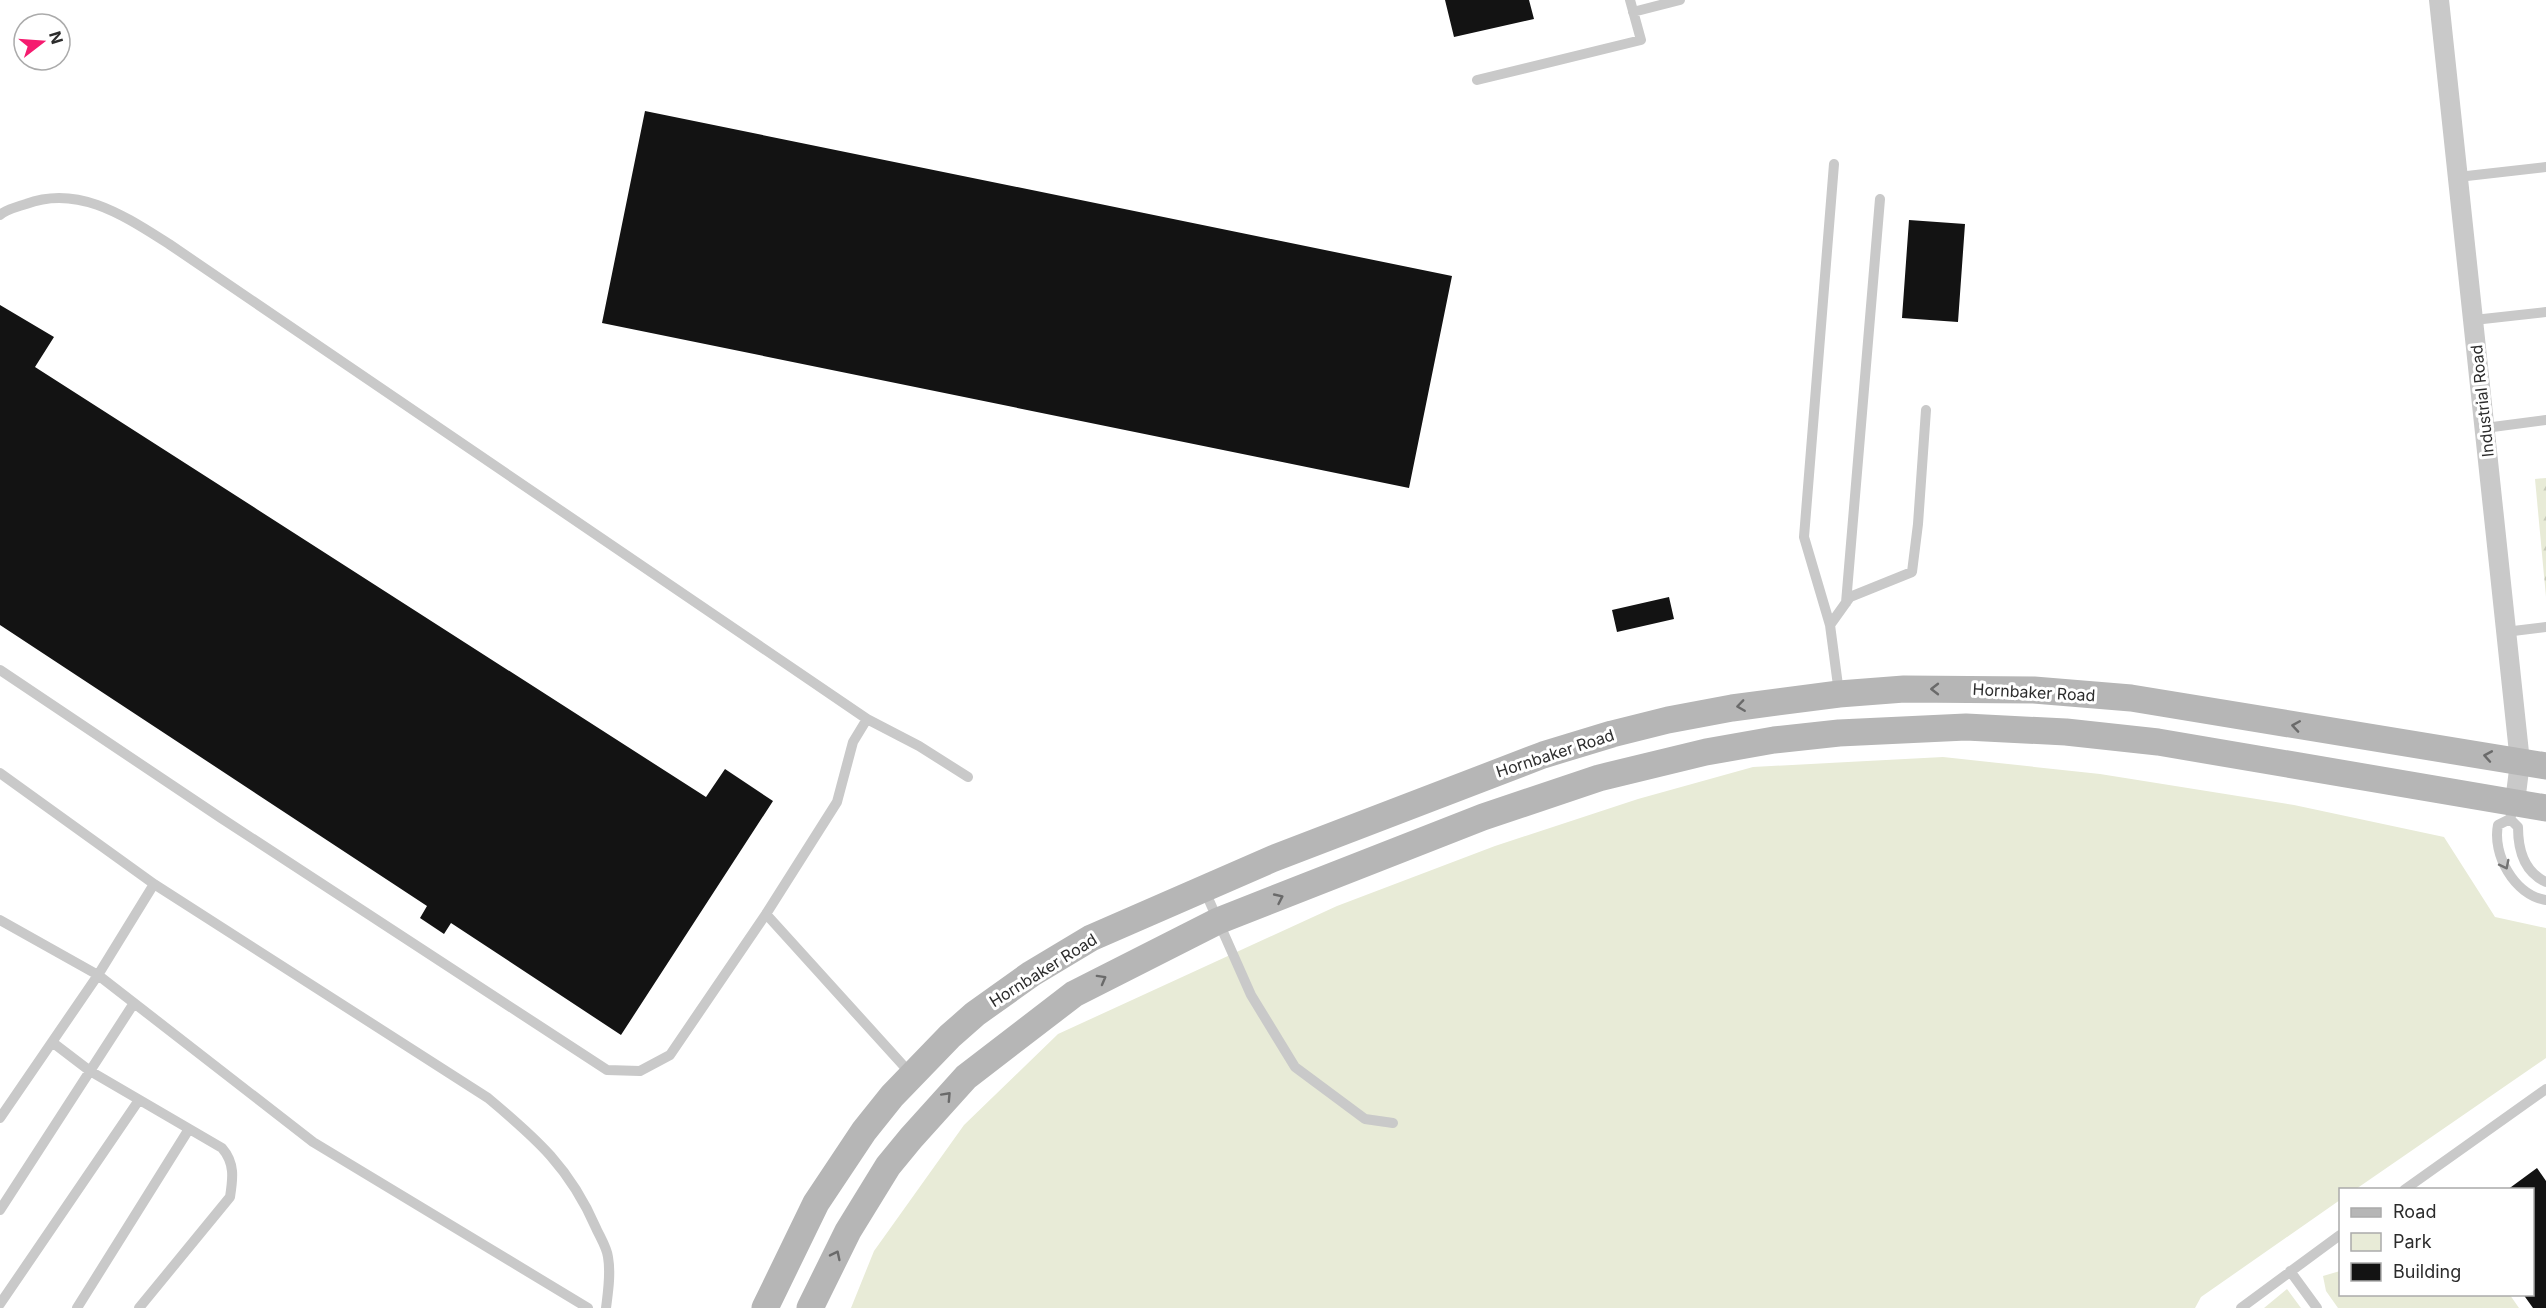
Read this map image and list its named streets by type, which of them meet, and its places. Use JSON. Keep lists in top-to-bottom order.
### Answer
{
  "streets": {
    "main road": ["Hornbaker Road"],
    "street": ["Industrial Road"]
  },
  "crossings": [
    ["Industrial Road", "Hornbaker Road"]
  ],
  "legend": ["Road", "Park", "Building"],
  "north": "right"
}
